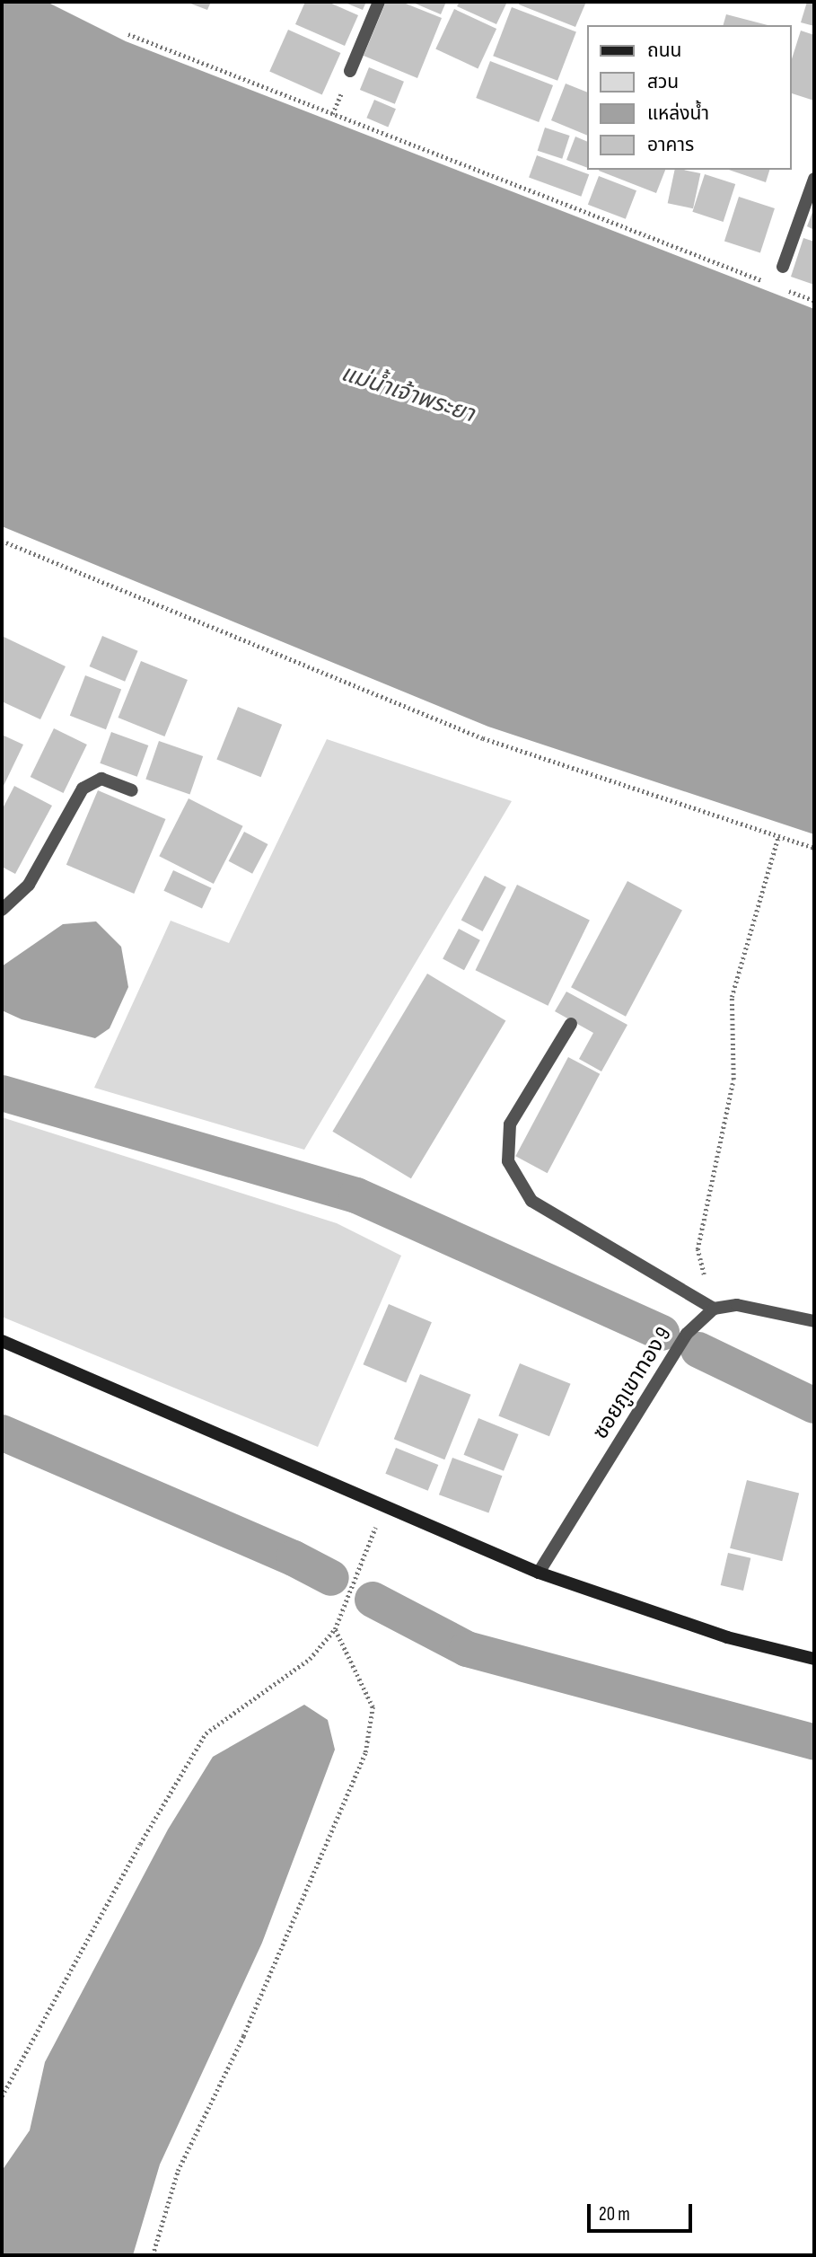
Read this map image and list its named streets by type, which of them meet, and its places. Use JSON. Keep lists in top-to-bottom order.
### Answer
{
  "streets": {
    "street": ["ซอยภูเขาทอง 9"]
  },
  "water": ["แม่น้ำเจ้าพระยา"],
  "legend": [
    "ถนน",
    "สวน",
    "แหล่งน้ำ",
    "อาคาร"
  ],
  "scale_bar": "20 m"
}
